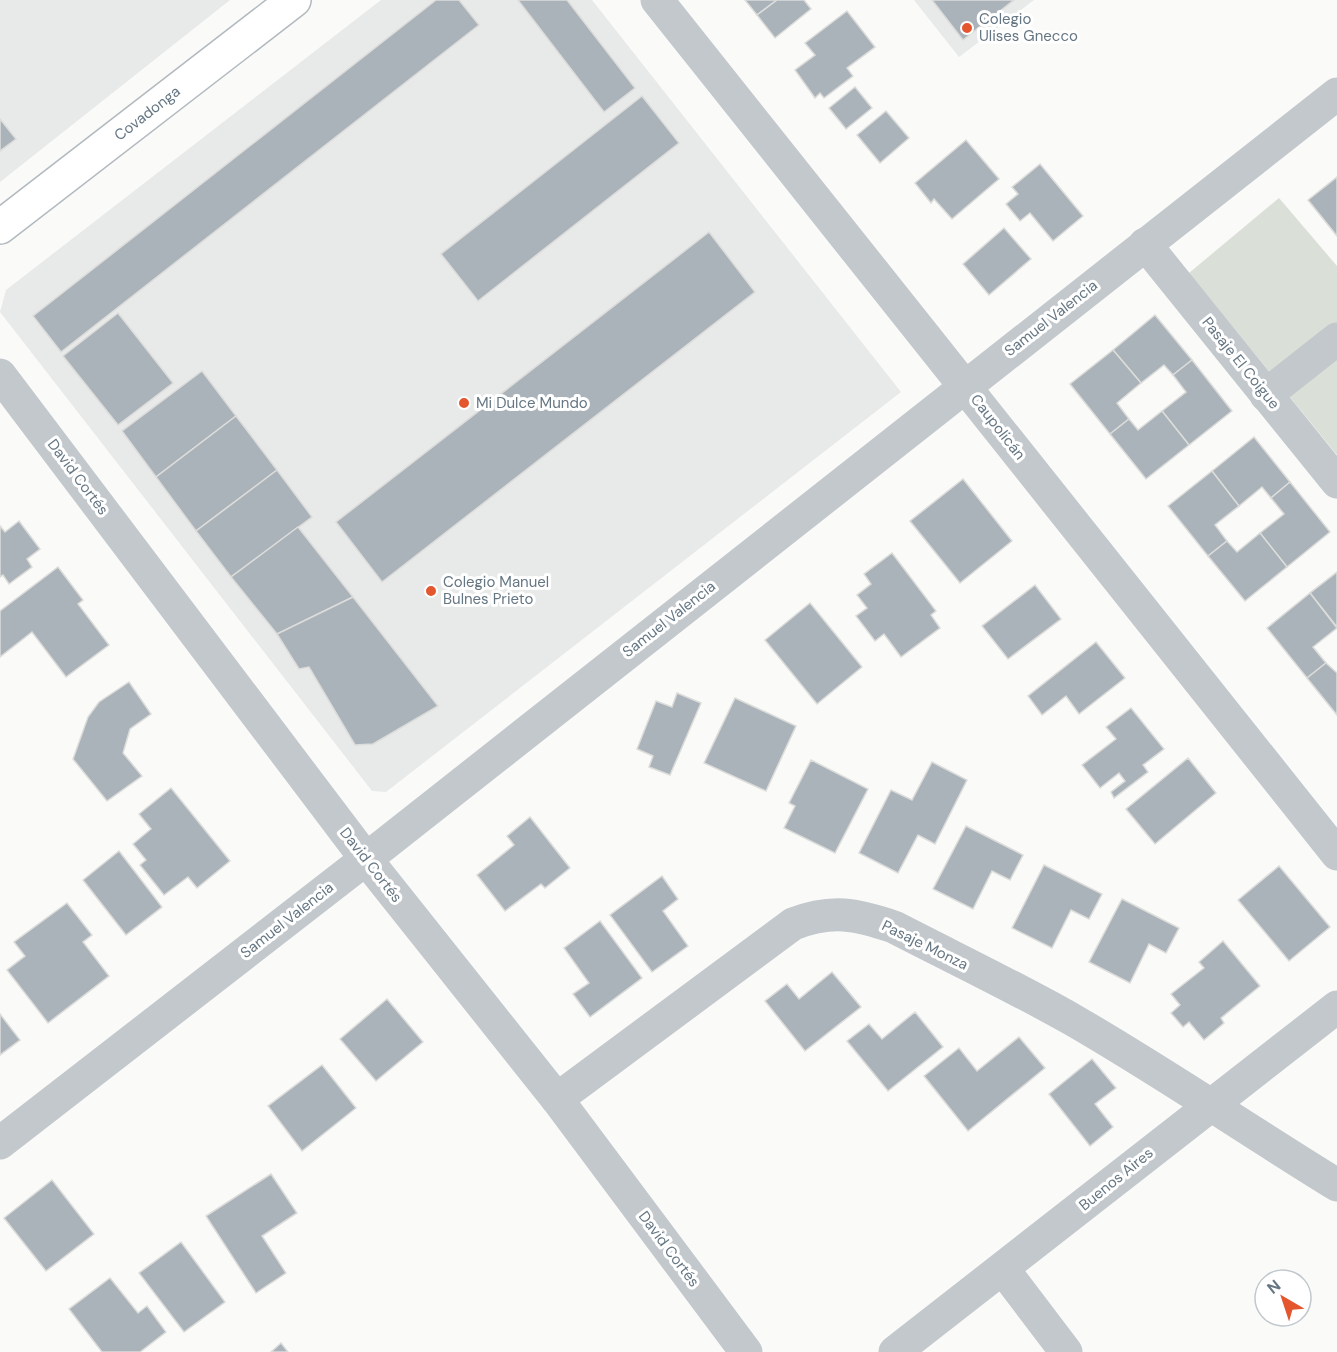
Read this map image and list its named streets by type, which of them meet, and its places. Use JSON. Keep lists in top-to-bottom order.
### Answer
{
  "streets": {
    "main road": ["Covadonga"],
    "street": [
      "Samuel Valencia",
      "Pasaje El Coigue",
      "Caupolicán",
      "David Cortés",
      "Pasaje Monza",
      "Buenos Aires"
    ]
  },
  "crossings": [
    ["Samuel Valencia", "Pasaje El Coigue"],
    ["Samuel Valencia", "Caupolicán"],
    ["Samuel Valencia", "David Cortés"],
    ["David Cortés", "Pasaje Monza"],
    ["Pasaje Monza", "Buenos Aires"]
  ],
  "places": ["Colegio Ulises Gnecco", "Mi Dulce Mundo", "Colegio Manuel Bulnes Prieto"],
  "north": "top left"
}
